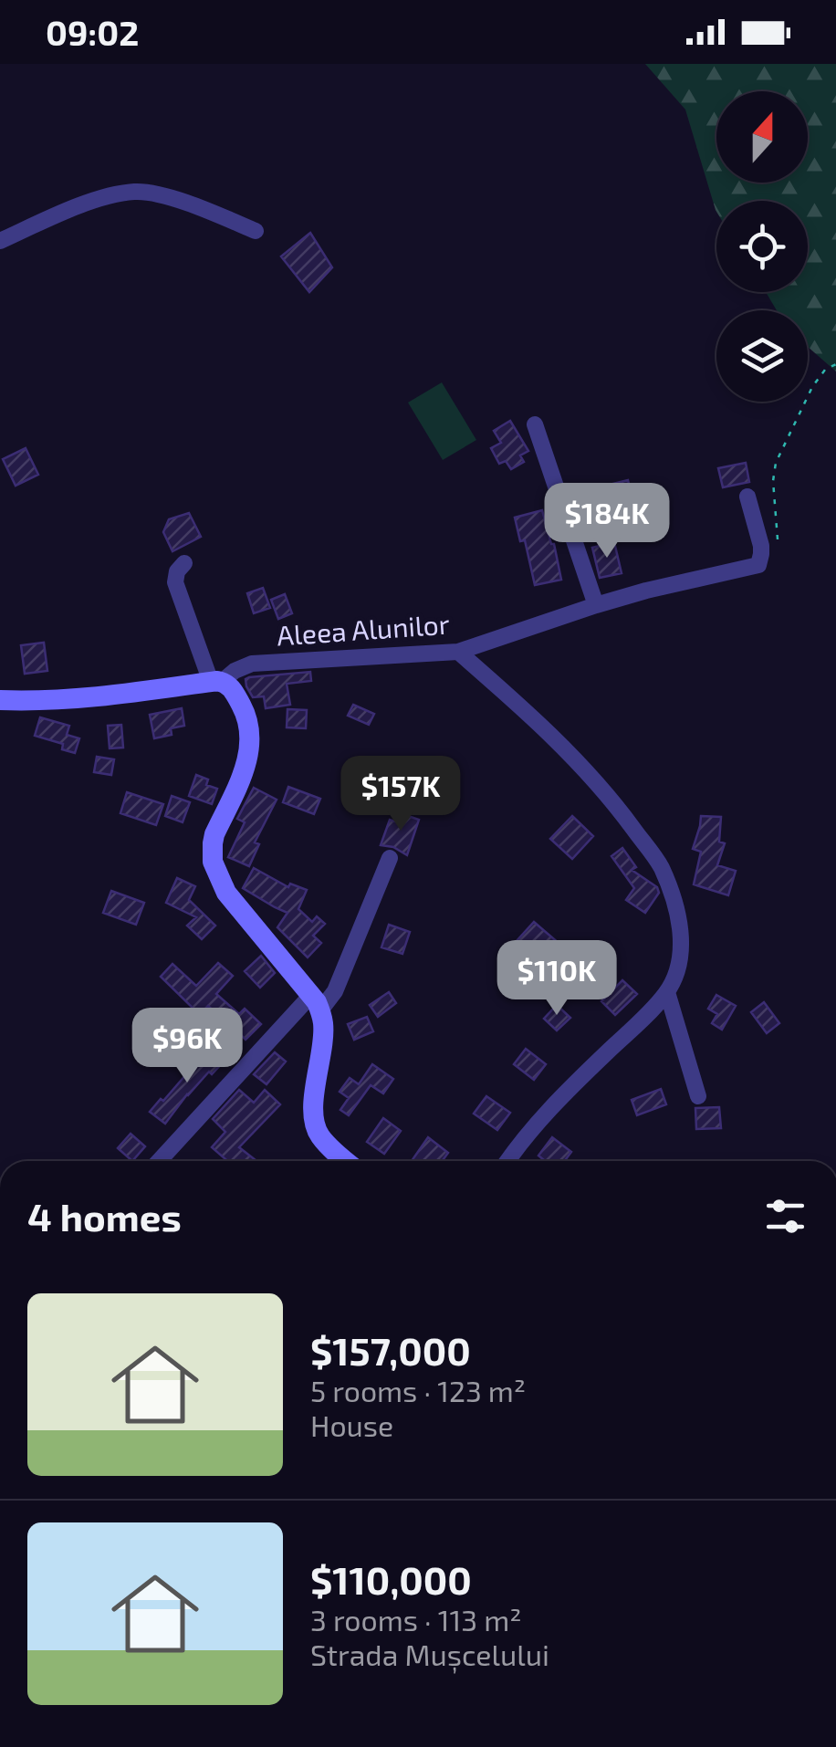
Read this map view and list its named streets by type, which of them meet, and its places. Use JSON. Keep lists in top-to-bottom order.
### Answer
{
  "streets": {
    "street": ["Aleea Alunilor"]
  },
  "north": "top",
  "page": {
    "status": "09:02",
    "price": [
      "$184K",
      "$157K",
      "$110K",
      "$96K"
    ],
    "heading": "4 homes",
    "list": [
      {
        "name": "$157,000",
        "note": "5 rooms · 123 m² · House"
      },
      {
        "name": "$110,000",
        "note": "3 rooms · 113 m² · Strada Mușcelului"
      }
    ]
  }
}
